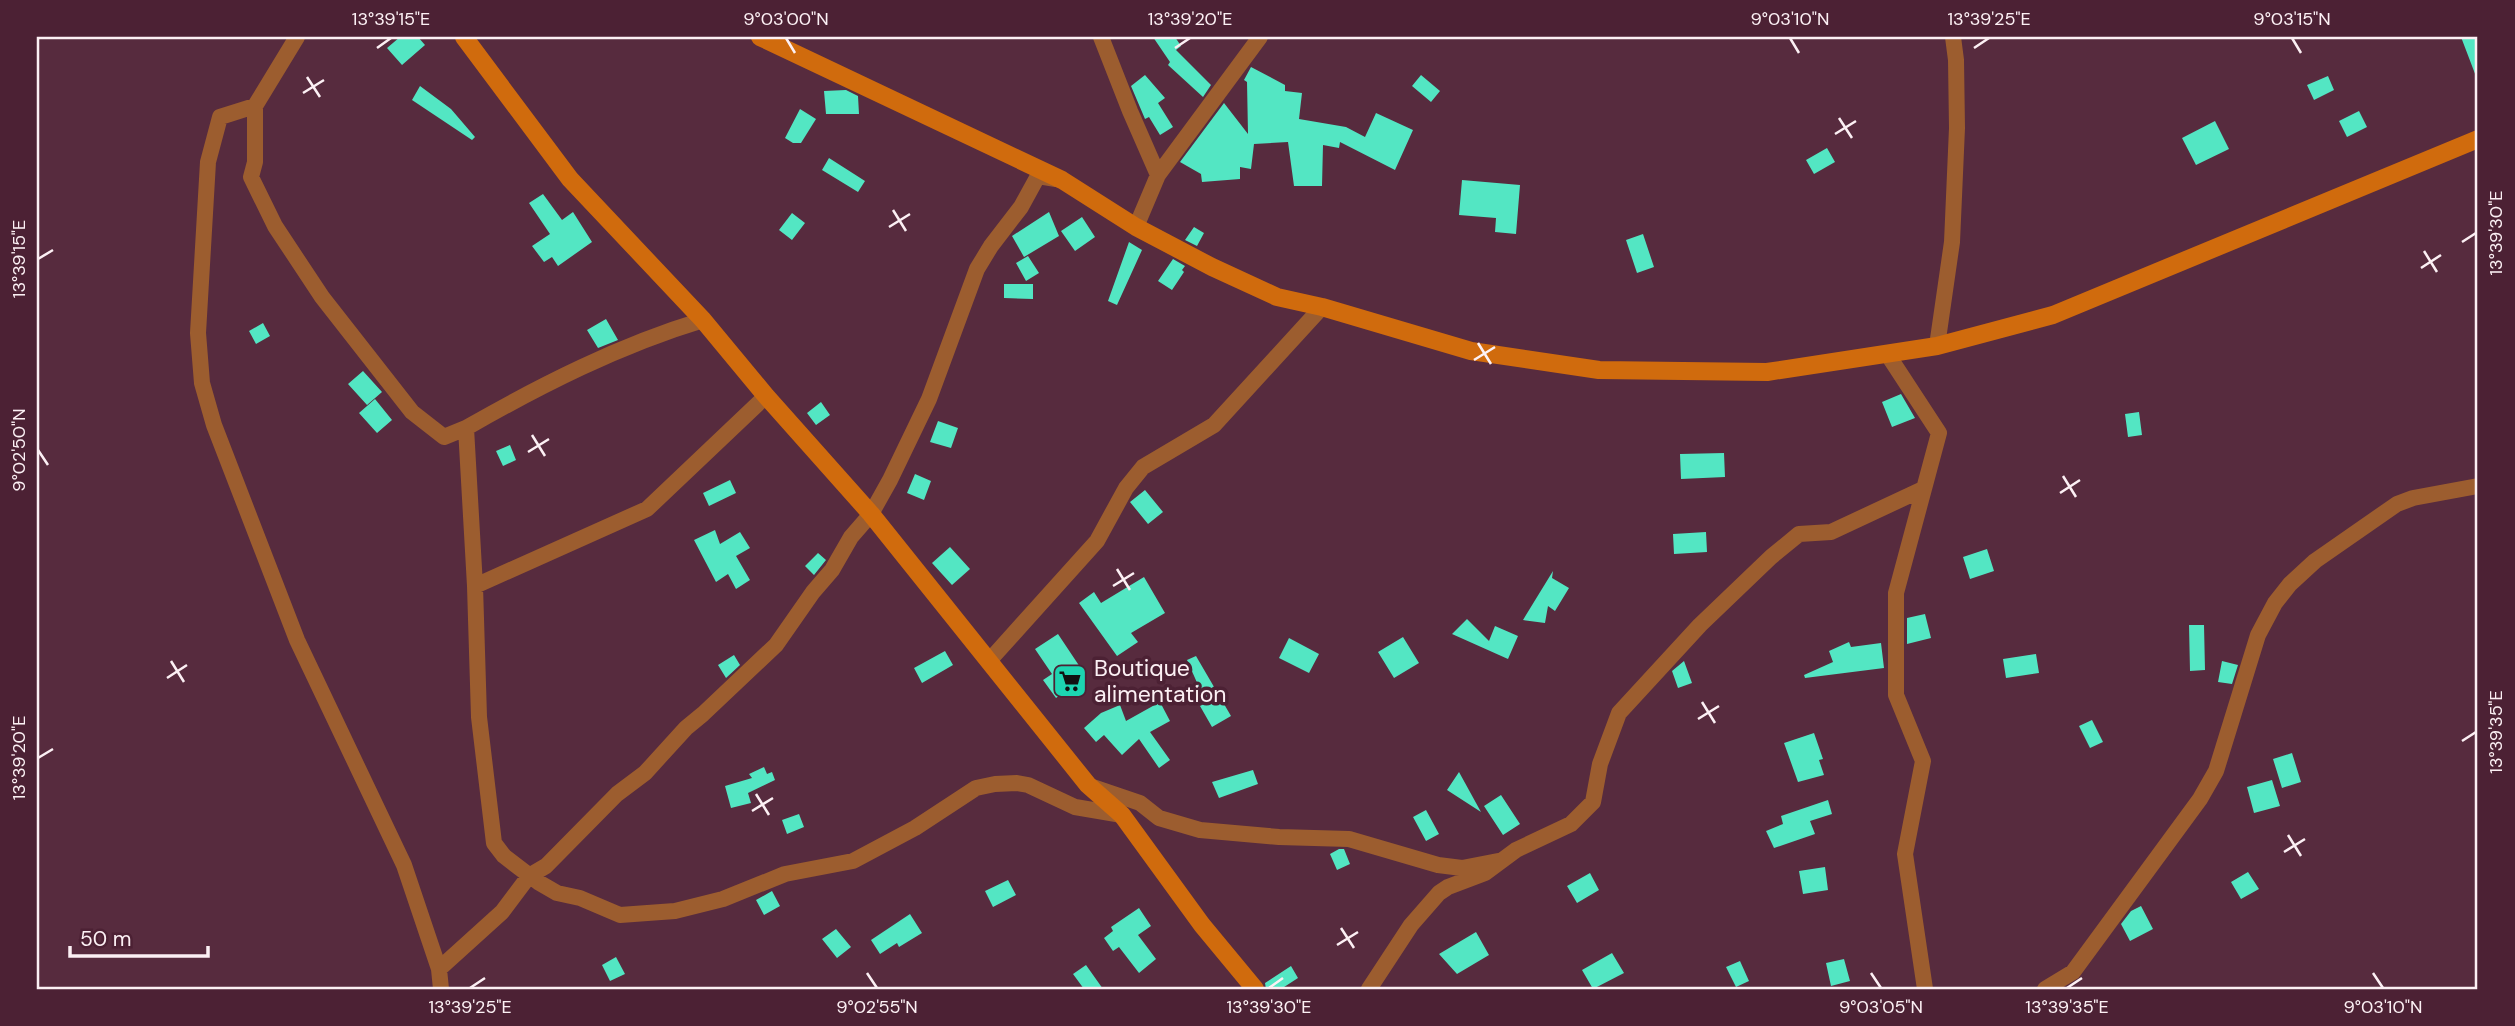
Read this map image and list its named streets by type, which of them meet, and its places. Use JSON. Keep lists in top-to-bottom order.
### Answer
{
  "places": {
    "supermarket": ["Boutique alimentation"]
  },
  "scale_bar": "50 m",
  "coordinates": [
    "13°39'15\"E",
    "9°03'00\"N",
    "13°39'20\"E",
    "9°03'10\"N",
    "13°39'25\"E",
    "9°03'15\"N",
    "13°39'30\"E",
    "9°02'50\"N",
    "13°39'35\"E",
    "9°02'55\"N",
    "9°03'05\"N"
  ]
}
